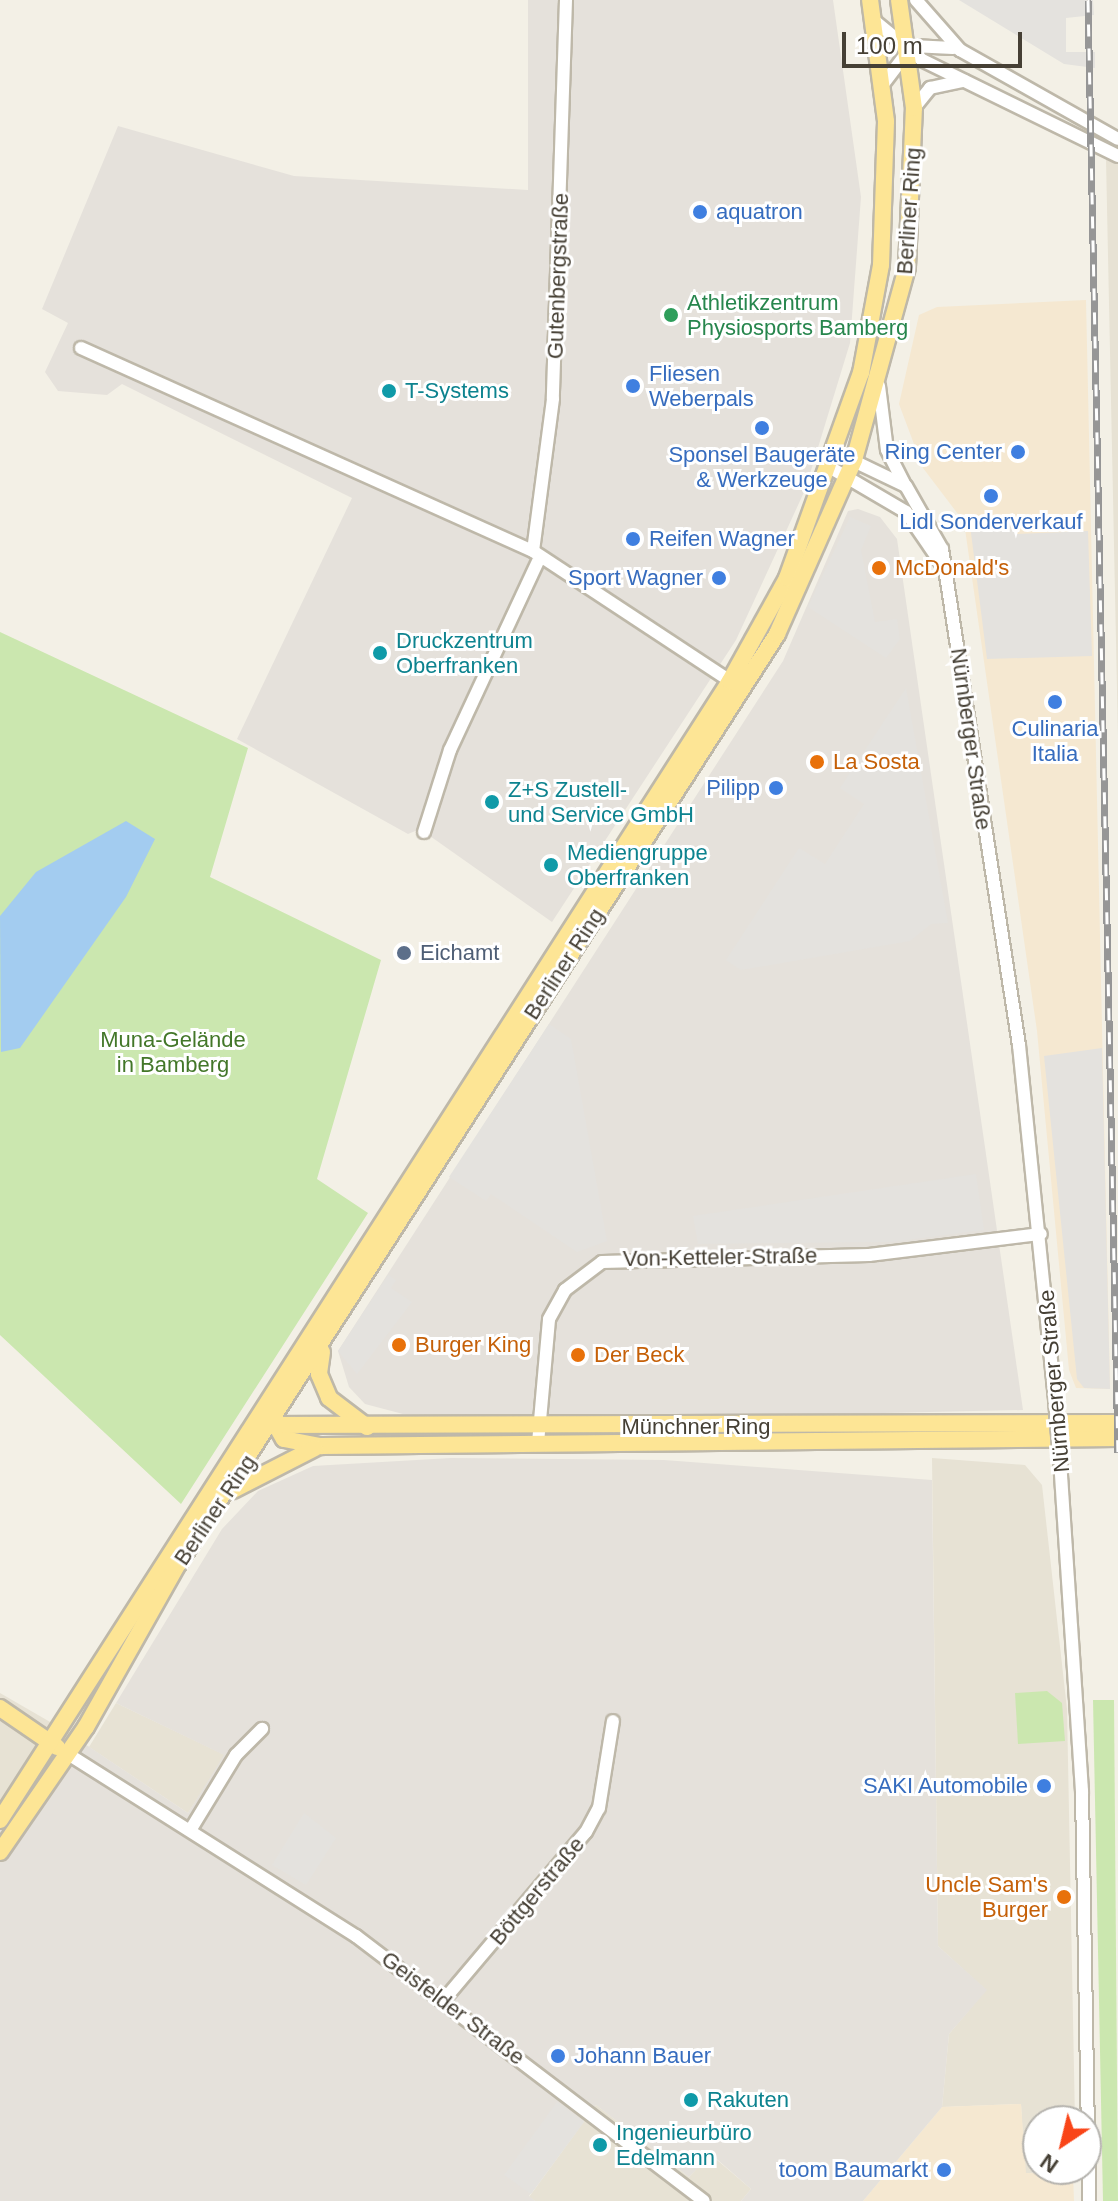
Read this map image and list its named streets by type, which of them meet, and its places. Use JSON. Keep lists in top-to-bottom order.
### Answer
{
  "streets": {
    "main road": ["Berliner Ring", "Münchner Ring", "Geisfelder Straße"],
    "street": [
      "Gutenbergstraße",
      "Nürnberger Straße",
      "Von-Ketteler-Straße",
      "Böttgerstraße"
    ]
  },
  "crossings": [
    ["Berliner Ring", "Nürnberger Straße"],
    ["Berliner Ring", "Münchner Ring"],
    ["Berliner Ring", "Geisfelder Straße"],
    ["Nürnberger Straße", "Von-Ketteler-Straße"],
    ["Von-Ketteler-Straße", "Münchner Ring"],
    ["Böttgerstraße", "Geisfelder Straße"]
  ],
  "parks": ["Muna-Gelände in Bamberg"],
  "places": [
    "aquatron",
    "Athletikzentrum Physiosports Bamberg",
    "Fliesen Weberpals",
    "T-Systems",
    "Sponsel Baugeräte & Werkzeuge",
    "Ring Center",
    "Lidl Sonderverkauf",
    "Reifen Wagner",
    "McDonald's",
    "Sport Wagner",
    "Druckzentrum Oberfranken",
    "Culinaria Italia",
    "La Sosta",
    "Pilipp",
    "Z+S Zustell- und Service GmbH",
    "Mediengruppe Oberfranken",
    "Eichamt",
    "Burger King",
    "Der Beck",
    "SAKI Automobile",
    "Uncle Sam's Burger",
    "Johann Bauer",
    "Rakuten",
    "Ingenieurbüro Edelmann",
    "toom Baumarkt"
  ],
  "scale_bar": "100 m",
  "north": "bottom left"
}
